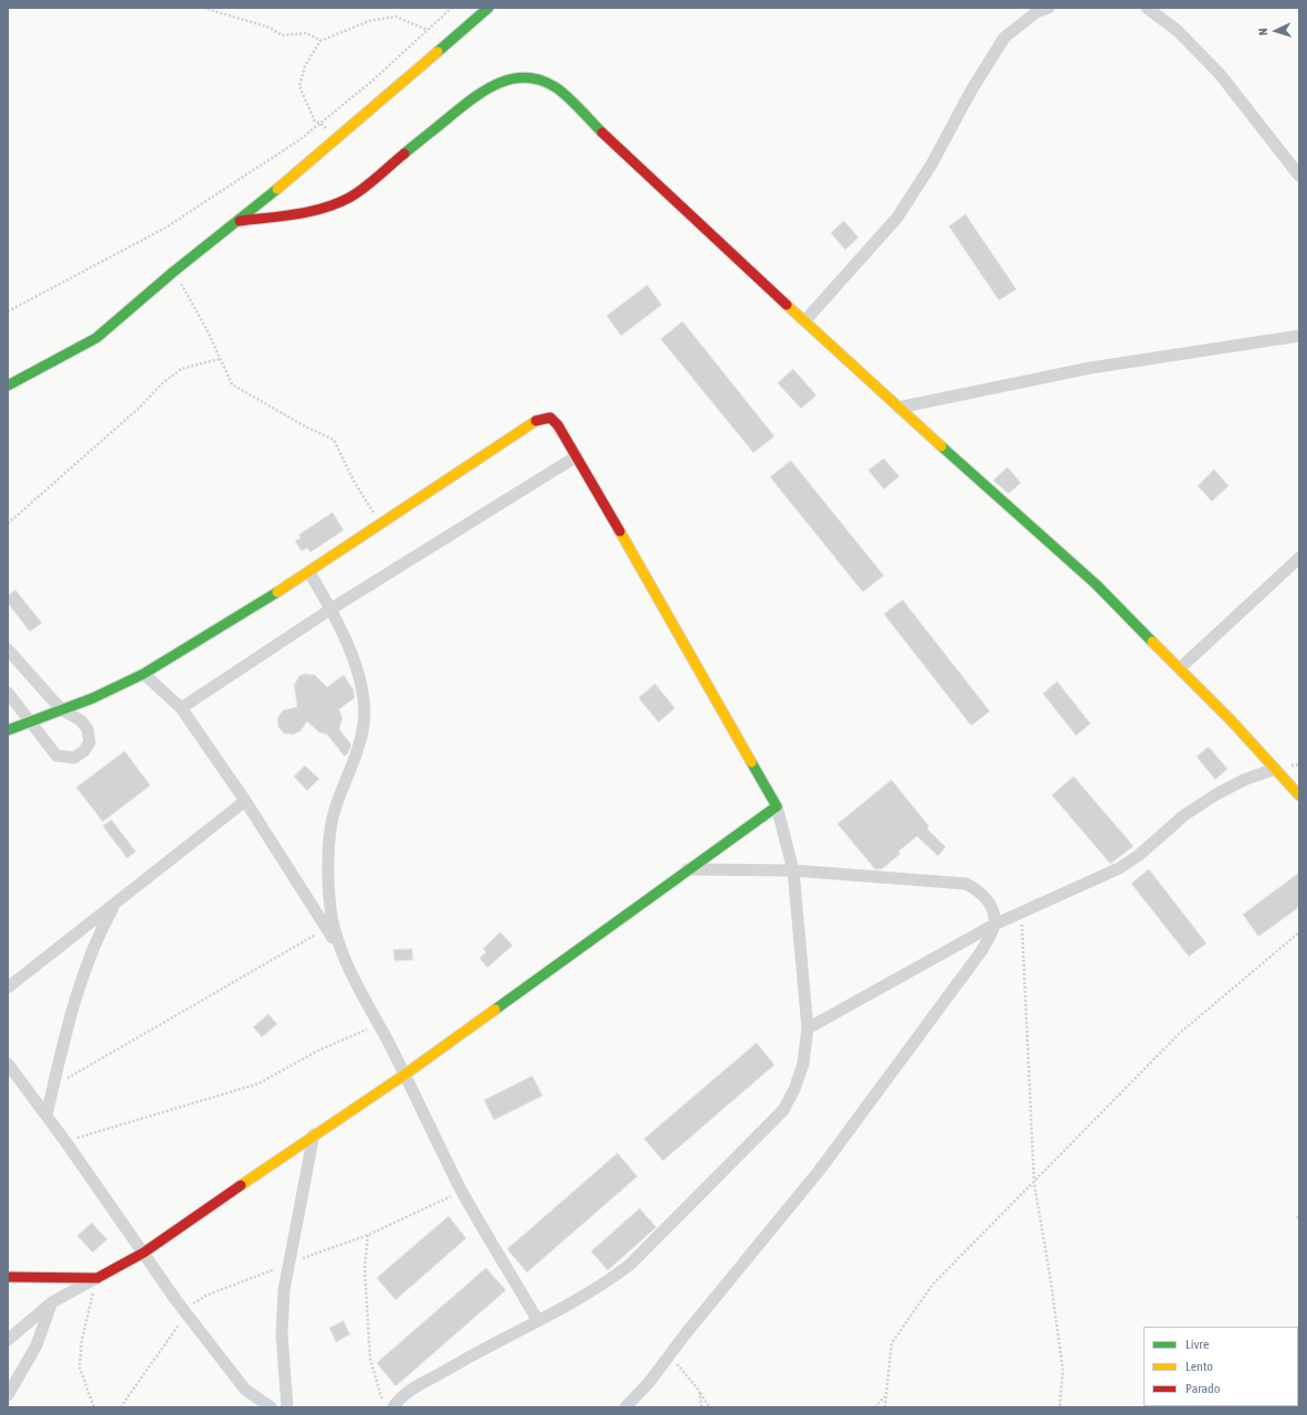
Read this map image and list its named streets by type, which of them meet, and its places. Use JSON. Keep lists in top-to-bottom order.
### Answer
{
  "legend": ["Livre", "Lento", "Parado"],
  "north": "left"
}
